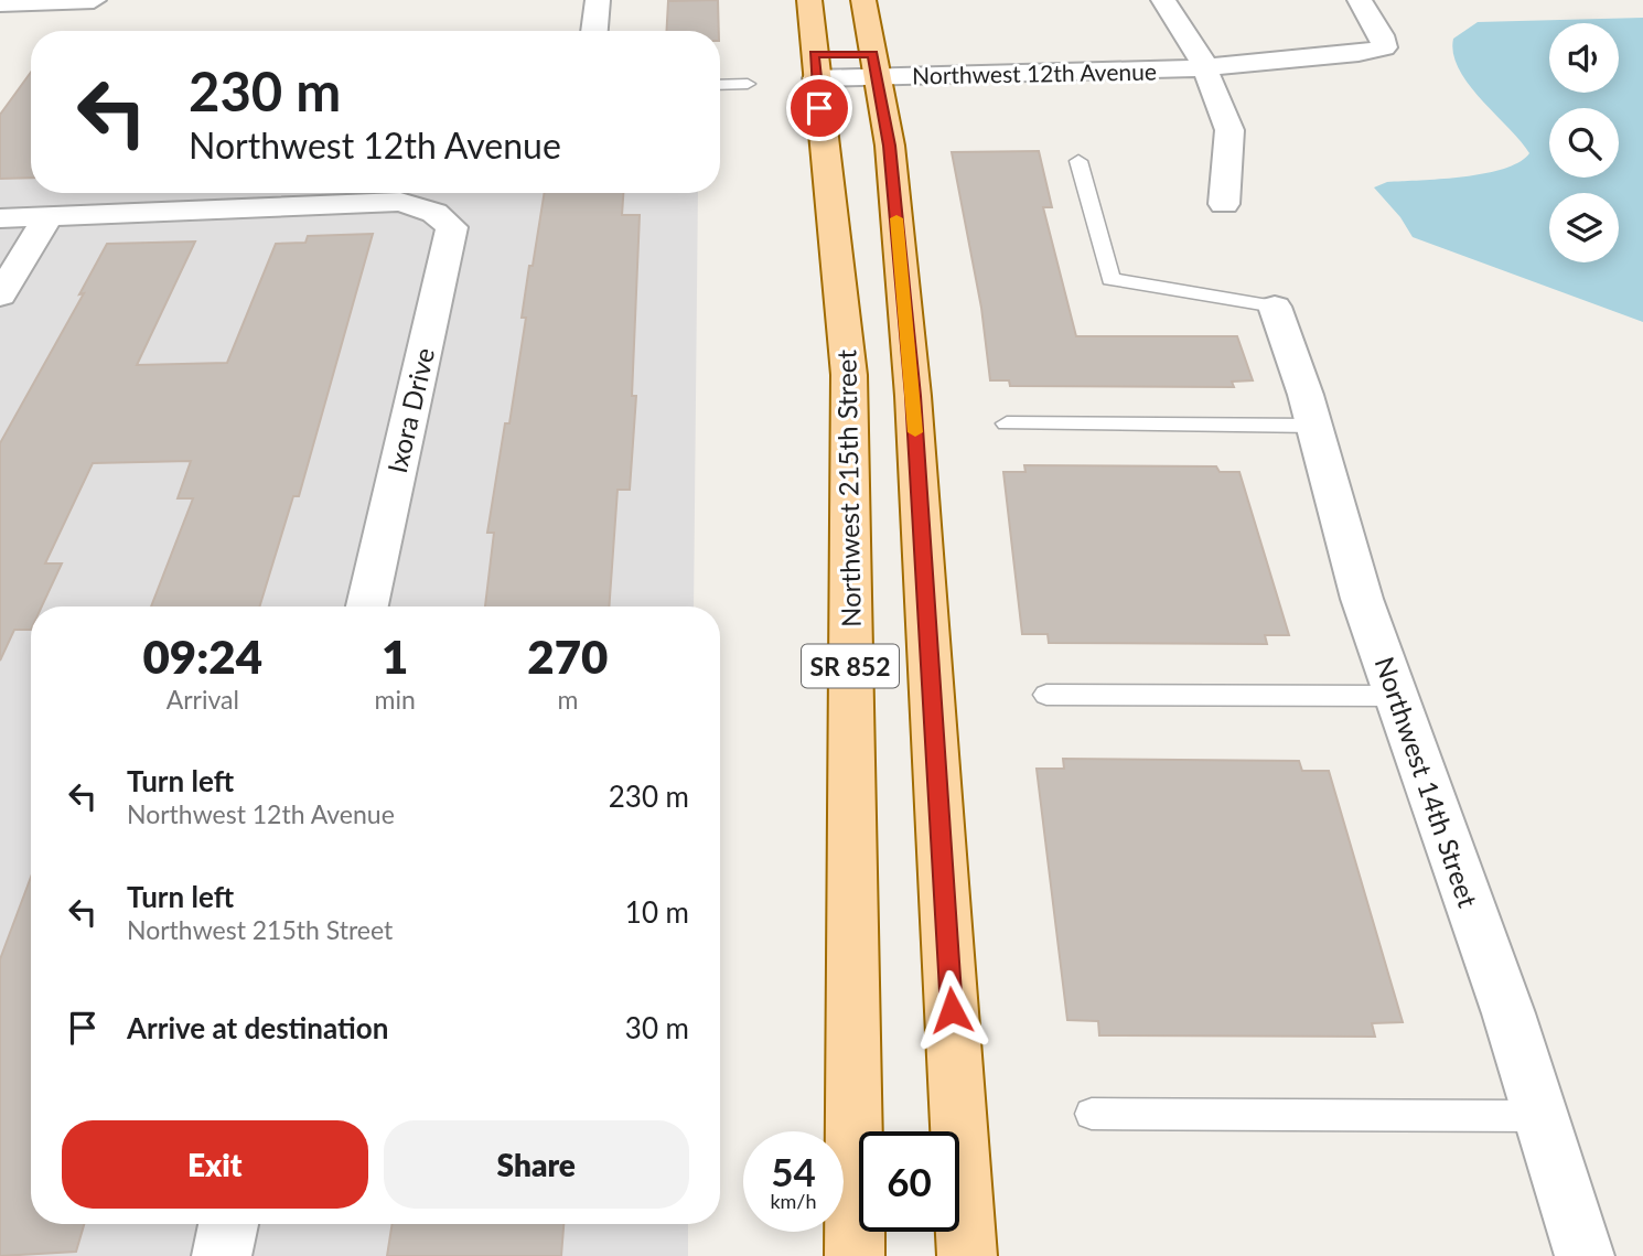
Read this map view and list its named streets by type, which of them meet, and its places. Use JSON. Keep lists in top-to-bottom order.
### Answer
{
  "streets": {
    "main road": ["Northwest 215th Street", "SR 852"],
    "street": ["Northwest 12th Avenue", "Ixora Drive", "Northwest 14th Street"]
  },
  "crossings": [
    ["Northwest 12th Avenue", "Northwest 215th Street"],
    ["Northwest 12th Avenue", "SR 852"]
  ],
  "page": {
    "turn": ["230 m", "Northwest 12th Avenue"],
    "eta": [
      "09:24",
      "Arrival",
      "1",
      "min",
      "270",
      "m"
    ],
    "list": [
      {
        "name": "Turn left",
        "note": "Northwest 12th Avenue",
        "value": "230 m"
      },
      {
        "name": "Turn left",
        "note": "Northwest 215th Street",
        "value": "10 m"
      },
      {
        "name": "Arrive at destination",
        "value": "30 m"
      }
    ],
    "buttons": ["Exit", "Share"],
    "speed": "54 km/h",
    "limit": "60"
  }
}
